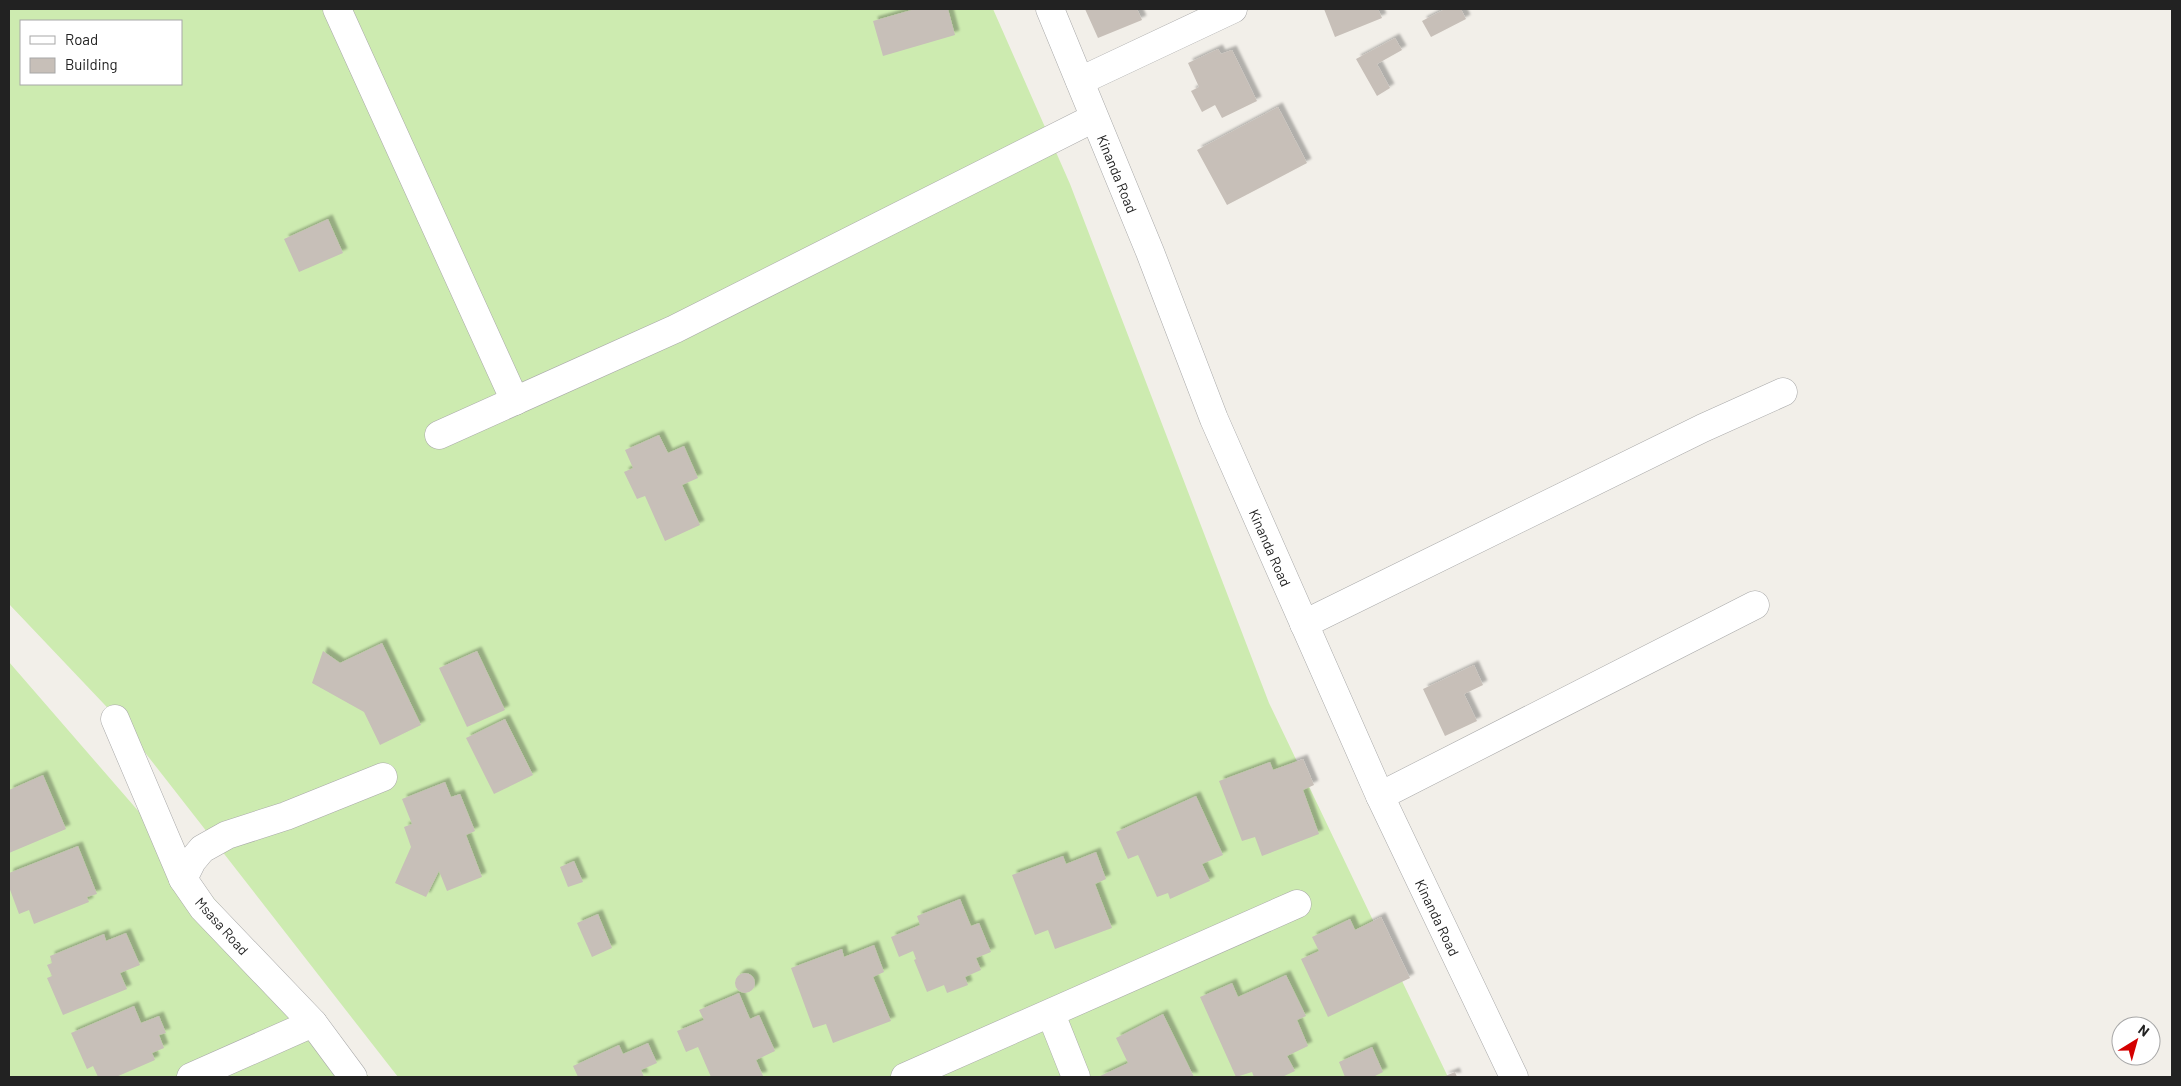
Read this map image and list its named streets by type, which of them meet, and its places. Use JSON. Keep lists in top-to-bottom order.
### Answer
{
  "streets": {
    "street": ["Kinanda Road", "Msasa Road"]
  },
  "legend": ["Road", "Building"],
  "north": "top right"
}
